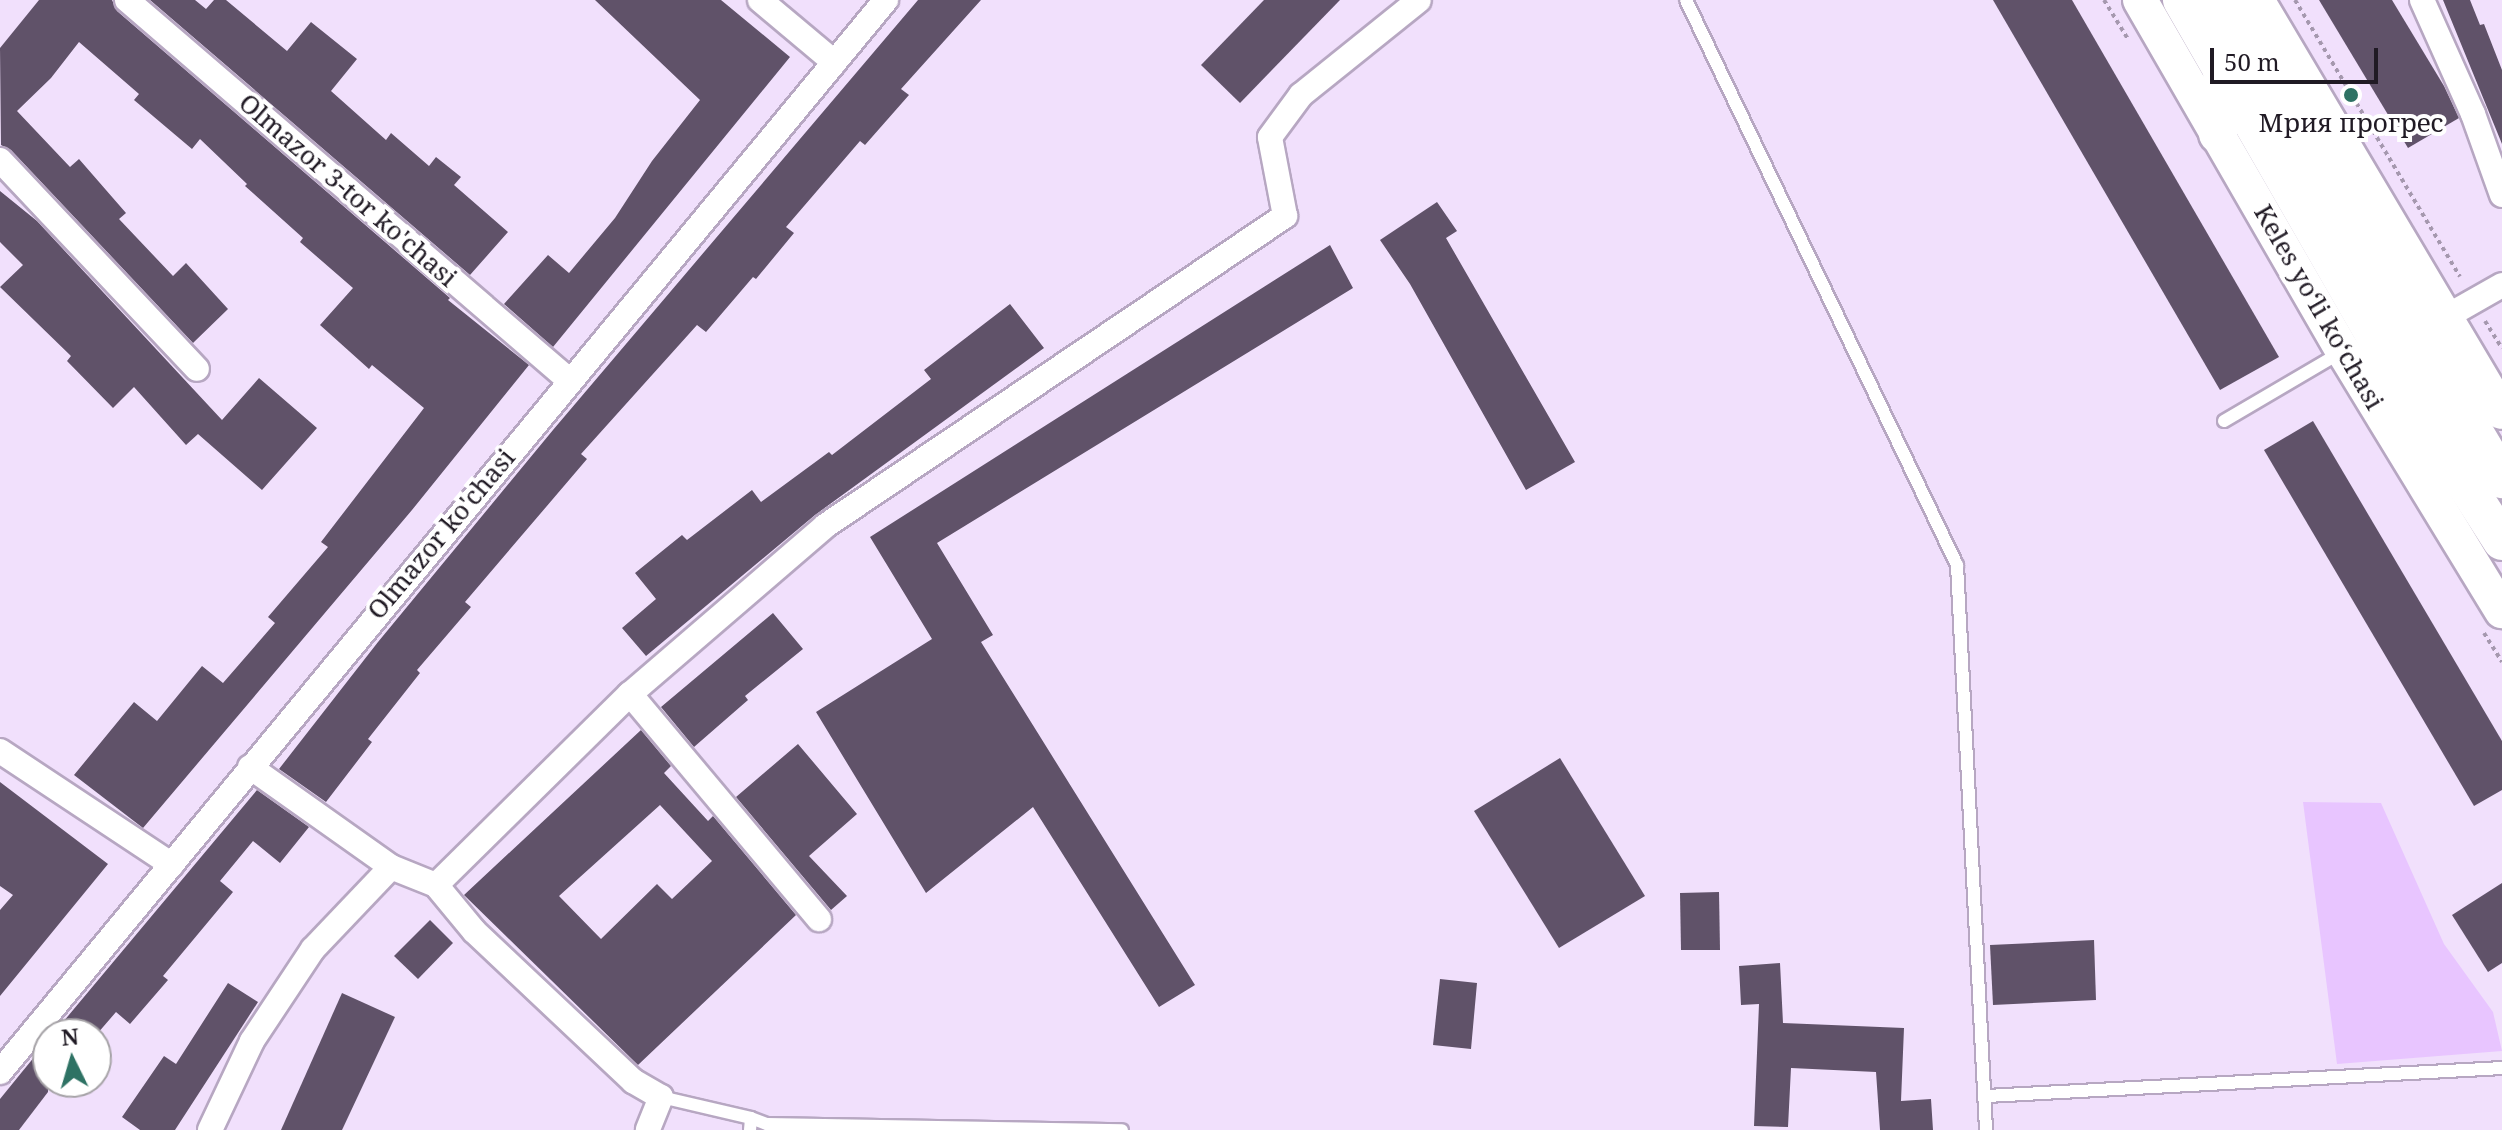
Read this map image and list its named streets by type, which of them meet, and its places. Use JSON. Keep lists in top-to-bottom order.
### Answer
{
  "streets": {
    "main road": ["Keles yoʻli koʻchasi"],
    "street": ["Olmazor 3-tor ko'chasi", "Olmazor ko'chasi"]
  },
  "crossings": [
    ["Olmazor 3-tor ko'chasi", "Olmazor ko'chasi"]
  ],
  "places": ["Мрия прогрес"],
  "scale_bar": "50 m",
  "north": "top"
}
